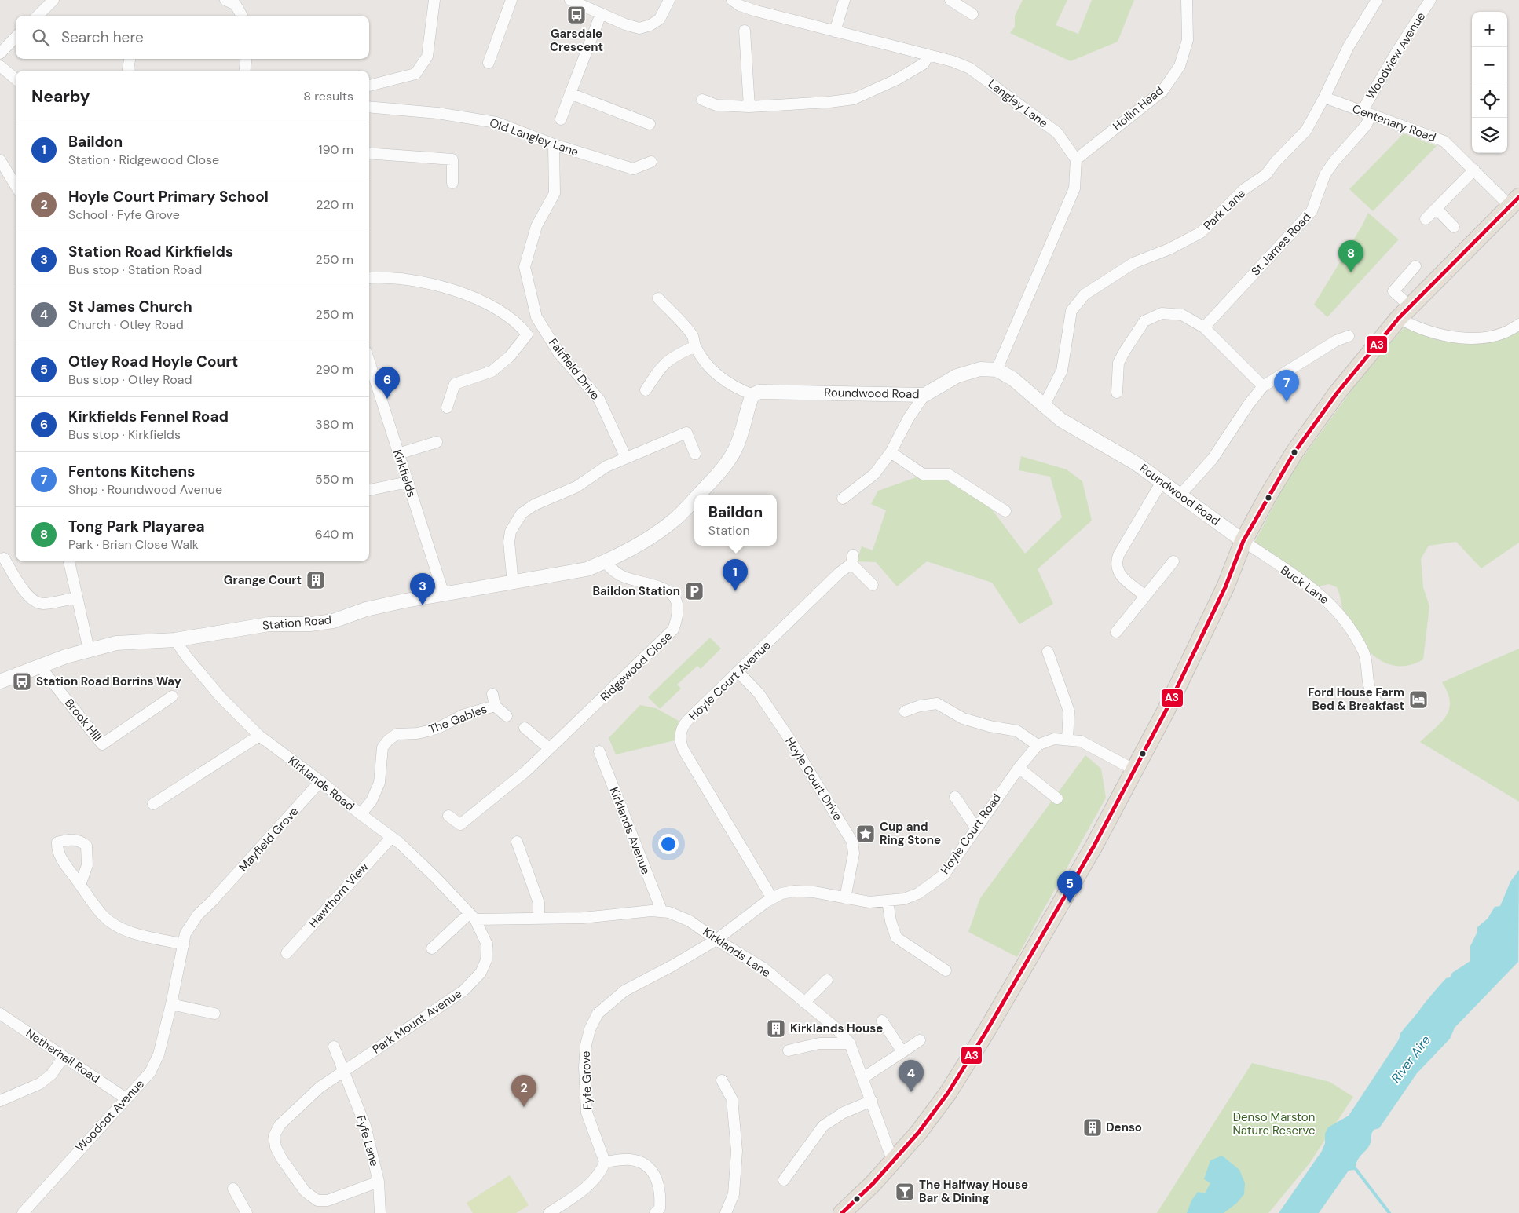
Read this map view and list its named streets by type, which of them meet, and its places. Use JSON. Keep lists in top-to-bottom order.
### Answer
{
  "streets": {
    "street": [
      "Woodview Avenue",
      "Langley Lane",
      "Hollin Head",
      "Centenary Road",
      "Old Langley Lane",
      "Park Lane",
      "St James Road",
      "Fairfield Drive",
      "Roundwood Road",
      "Kirkfields",
      "Buck Lane",
      "Station Road",
      "Ridgewood Close",
      "Hoyle Court Avenue",
      "The Gables",
      "Brook Hill",
      "Hoyle Court Drive",
      "Kirklands Road",
      "Kirklands Avenue",
      "Hoyle Court Road",
      "Mayfield Grove",
      "Hawthorn View",
      "Kirklands Lane",
      "Park Mount Avenue",
      "Netherhall Road",
      "Fyfe Grove",
      "Woodcot Avenue",
      "Fyfe Lane"
    ]
  },
  "crossings": [
    ["Woodview Avenue", "Centenary Road"],
    ["Woodview Avenue", "St James Road"],
    ["Langley Lane", "Hollin Head"],
    ["Centenary Road", "Park Lane"],
    ["Centenary Road", "St James Road"],
    ["Old Langley Lane", "Fairfield Drive"],
    ["Park Lane", "Roundwood Road"],
    ["Roundwood Road", "Buck Lane"],
    ["Roundwood Road", "Station Road"],
    ["Kirkfields", "Station Road"],
    ["Station Road", "Ridgewood Close"],
    ["Station Road", "Brook Hill"],
    ["Station Road", "Kirklands Road"],
    ["Hoyle Court Avenue", "Hoyle Court Drive"],
    ["Hoyle Court Avenue", "Hoyle Court Road"],
    ["The Gables", "Kirklands Road"],
    ["Hoyle Court Drive", "Hoyle Court Road"],
    ["Kirklands Road", "Mayfield Grove"],
    ["Kirklands Road", "Hawthorn View"],
    ["Kirklands Road", "Kirklands Lane"],
    ["Kirklands Road", "Park Mount Avenue"],
    ["Kirklands Avenue", "Kirklands Lane"],
    ["Hoyle Court Road", "Kirklands Lane"],
    ["Hoyle Court Road", "Fyfe Grove"],
    ["Mayfield Grove", "Woodcot Avenue"],
    ["Kirklands Lane", "Park Mount Avenue"],
    ["Kirklands Lane", "Fyfe Grove"],
    ["Park Mount Avenue", "Fyfe Lane"],
    ["Netherhall Road", "Woodcot Avenue"]
  ],
  "water": ["River Aire"],
  "parks": ["Denso Marston Nature Reserve"],
  "places": {
    "bus stop": ["Garsdale Crescent", "Station Road Borrins Way"],
    "building": ["Grange Court", "Kirklands House", "Denso"],
    "parking": ["Baildon Station"],
    "hotel": ["Ford House Farm Bed & Breakfast"],
    "place": ["Cup and Ring Stone"],
    "bar": ["The Halfway House Bar & Dining"]
  },
  "lines": ["transit line A3"],
  "page": {
    "map_buttons": ["+", "−"],
    "search": "Search here",
    "heading": ["Nearby", "8 results"],
    "list": [
      {
        "mark": "1",
        "name": "Baildon",
        "note": "Station · Ridgewood Close",
        "value": "190 m"
      },
      {
        "mark": "2",
        "name": "Hoyle Court Primary School",
        "note": "School · Fyfe Grove",
        "value": "220 m"
      },
      {
        "mark": "3",
        "name": "Station Road Kirkfields",
        "note": "Bus stop · Station Road",
        "value": "250 m"
      },
      {
        "mark": "4",
        "name": "St James Church",
        "note": "Church · Otley Road",
        "value": "250 m"
      },
      {
        "mark": "5",
        "name": "Otley Road Hoyle Court",
        "note": "Bus stop · Otley Road",
        "value": "290 m"
      },
      {
        "mark": "6",
        "name": "Kirkfields Fennel Road",
        "note": "Bus stop · Kirkfields",
        "value": "380 m"
      },
      {
        "mark": "7",
        "name": "Fentons Kitchens",
        "note": "Shop · Roundwood Avenue",
        "value": "550 m"
      },
      {
        "mark": "8",
        "name": "Tong Park Playarea",
        "note": "Park · Brian Close Walk",
        "value": "640 m"
      }
    ],
    "pins": [
      "8",
      "6",
      "7",
      "1",
      "3",
      "5",
      "4",
      "2"
    ],
    "popup": ["Baildon", "Station"]
  }
}
